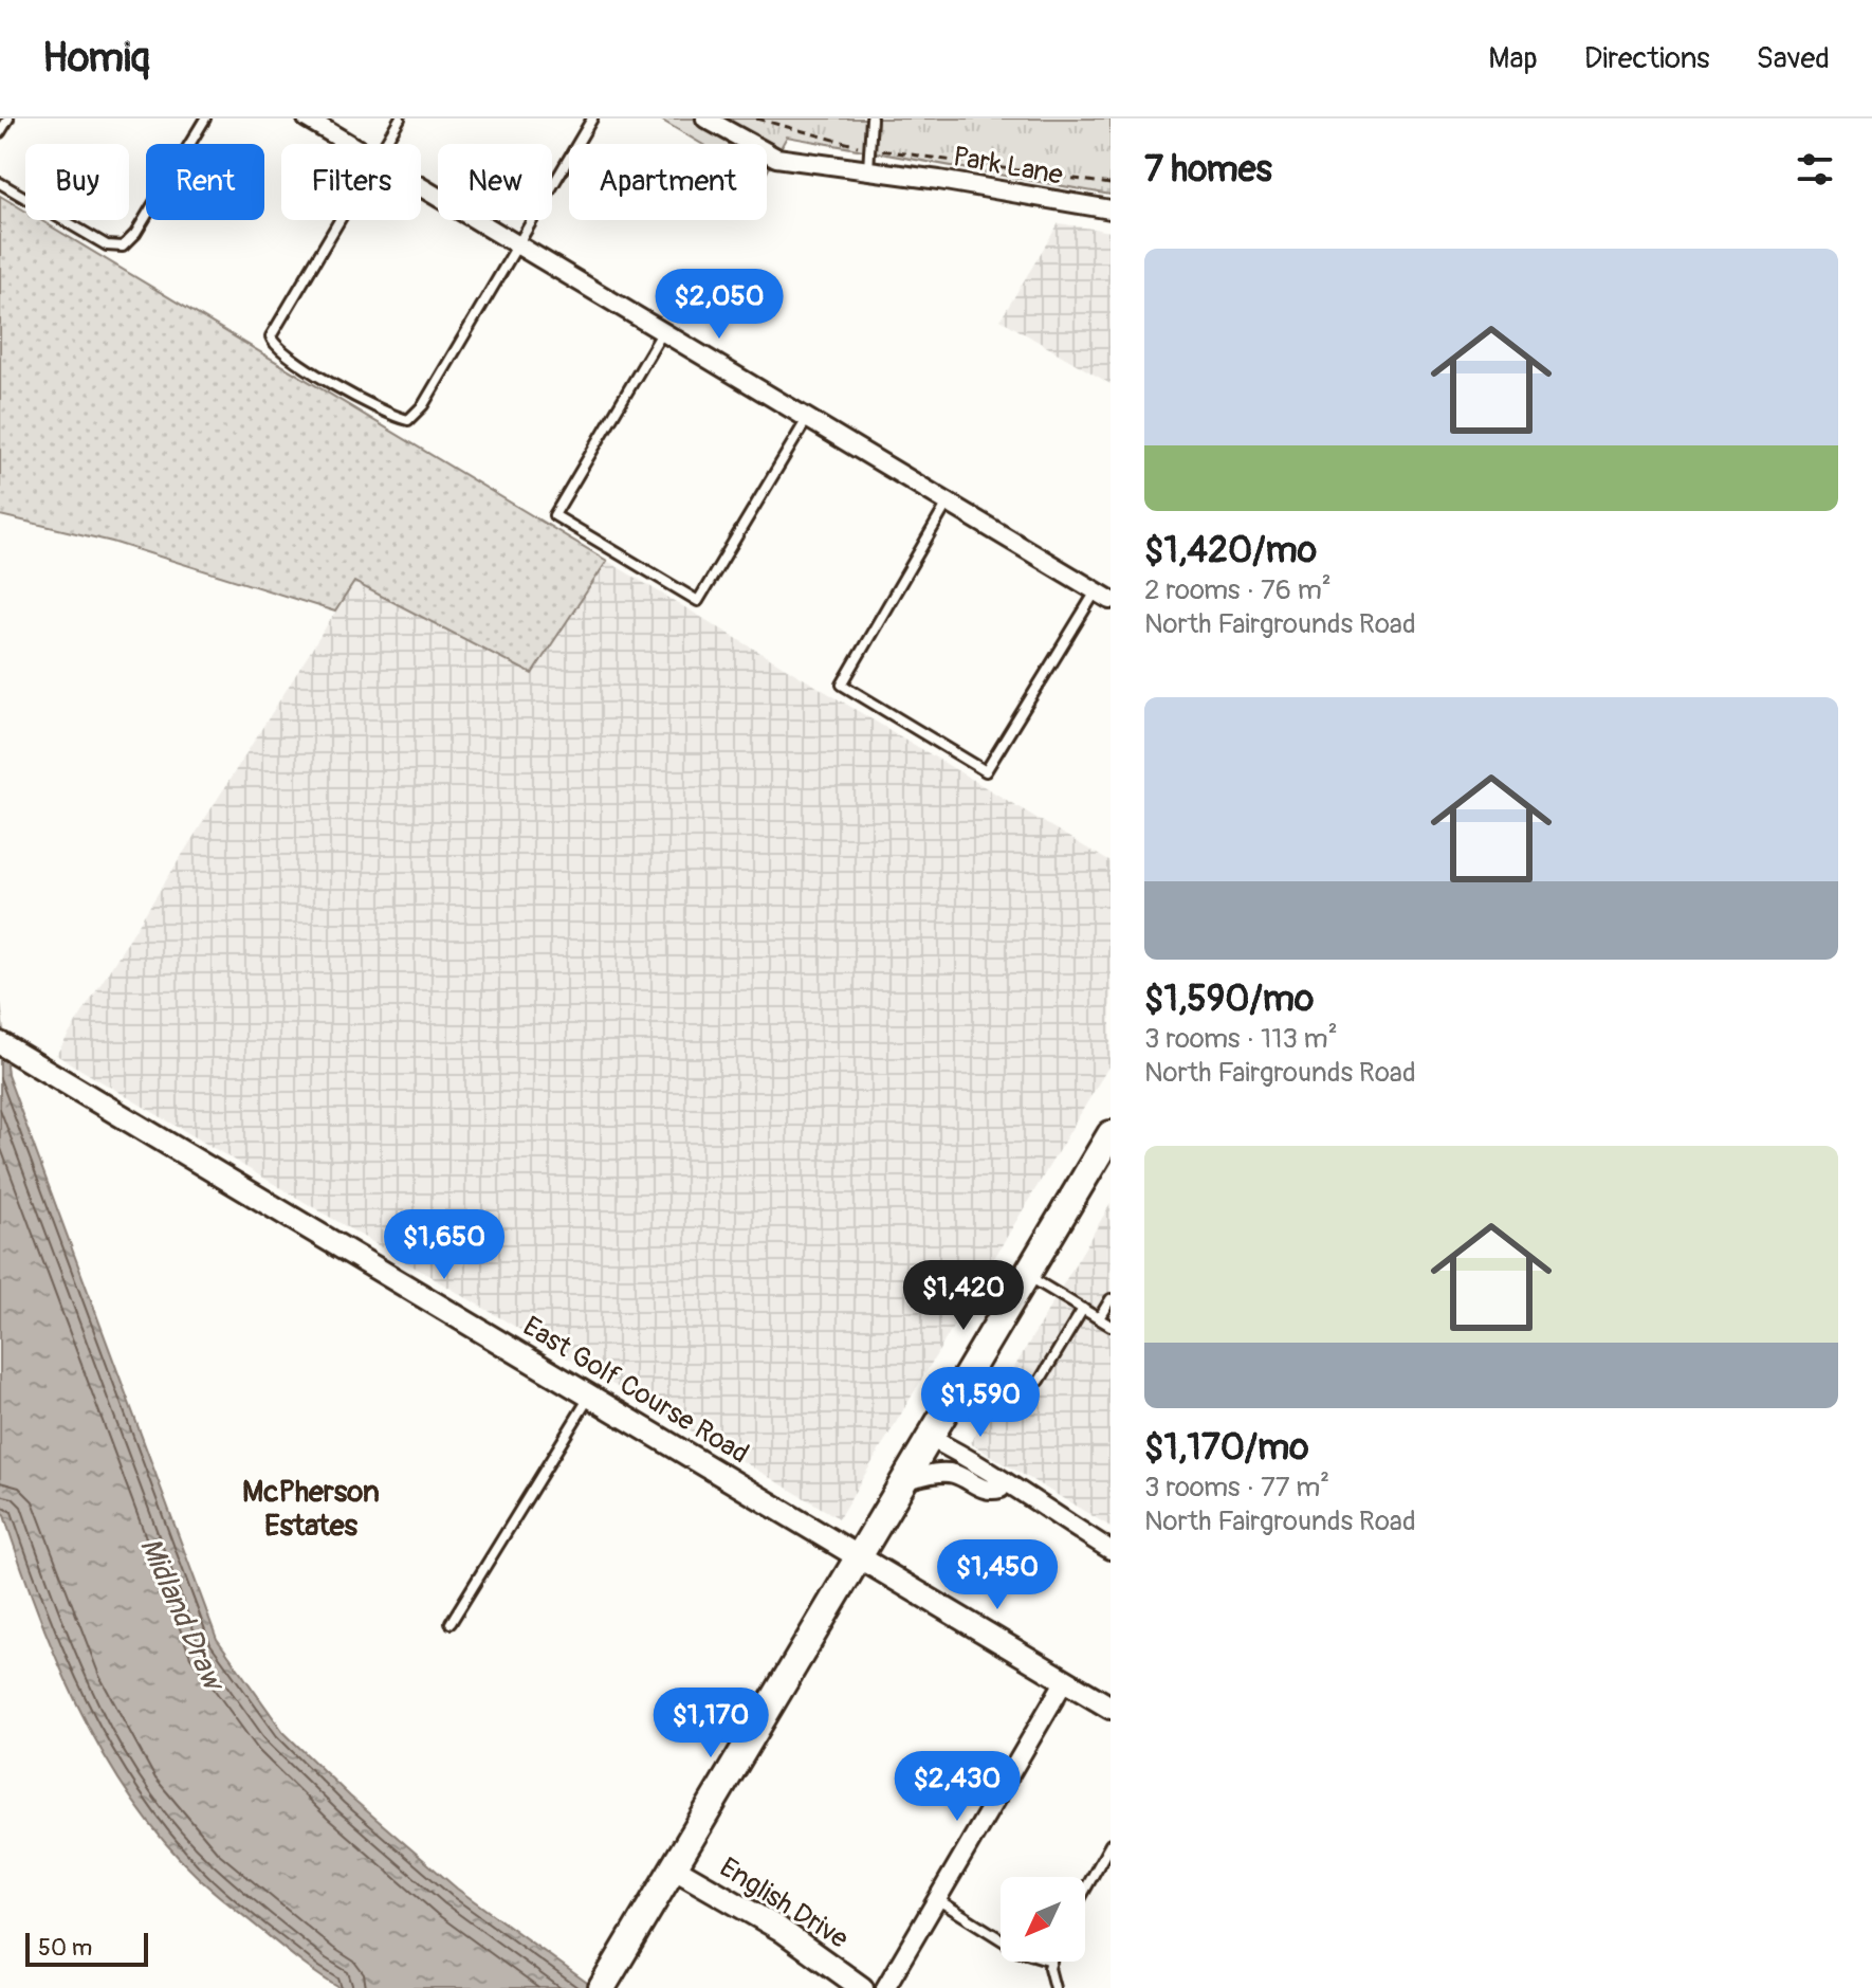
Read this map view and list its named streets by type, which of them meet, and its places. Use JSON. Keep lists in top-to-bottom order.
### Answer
{
  "streets": {
    "street": ["Park Lane", "East Golf Course Road", "English Drive"]
  },
  "districts": ["McPherson Estates"],
  "water": ["Midland Draw"],
  "scale_bar": "50 m",
  "north": "bottom left",
  "page": {
    "header": "Homiq",
    "nav": ["Map", "Directions", "Saved"],
    "heading": "7 homes",
    "chip": [
      "Buy",
      "Rent",
      "Filters",
      "New",
      "Apartment"
    ],
    "list": [
      {
        "name": "$1,420/mo",
        "note": "2 rooms · 76 m² · North Fairgrounds Road"
      },
      {
        "name": "$1,590/mo",
        "note": "3 rooms · 113 m² · North Fairgrounds Road"
      },
      {
        "name": "$1,170/mo",
        "note": "3 rooms · 77 m² · North Fairgrounds Road"
      }
    ],
    "price": [
      "$2,050",
      "$1,650",
      "$1,420",
      "$1,590",
      "$1,450",
      "$1,170",
      "$2,430"
    ],
    "scale": "50 m"
  }
}
